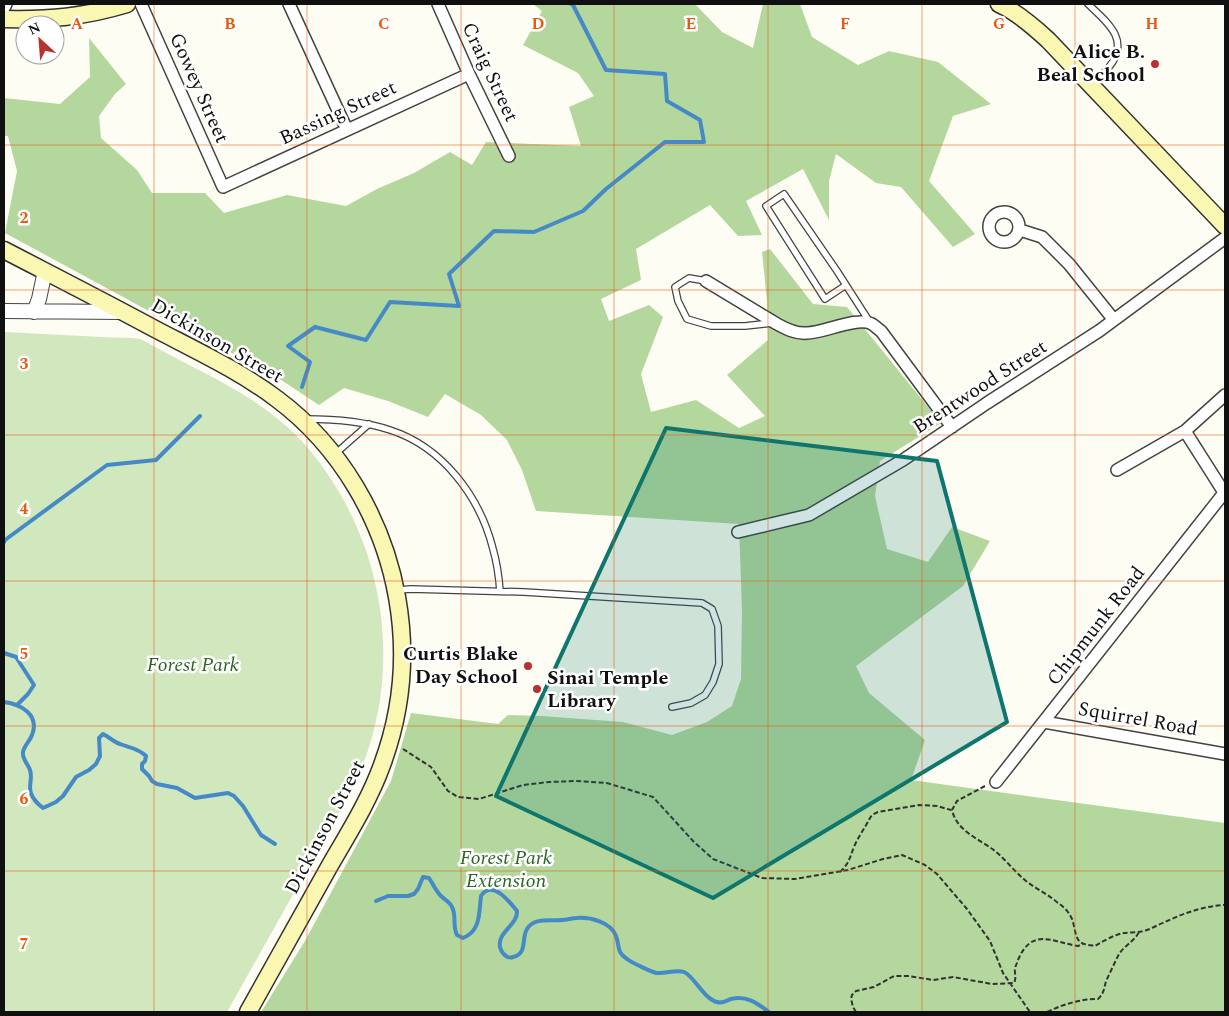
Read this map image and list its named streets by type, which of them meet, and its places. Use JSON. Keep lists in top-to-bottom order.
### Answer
{
  "streets": {
    "main road": ["Dickinson Street"],
    "street": [
      "Craig Street",
      "Gowey Street",
      "Bassing Street",
      "Brentwood Street",
      "Chipmunk Road",
      "Squirrel Road"
    ]
  },
  "crossings": [
    ["Craig Street", "Bassing Street"],
    ["Gowey Street", "Bassing Street"],
    ["Chipmunk Road", "Squirrel Road"]
  ],
  "parks": ["Forest Park", "Forest Park Extension"],
  "places": ["Alice B. Beal School", "Curtis Blake Day School", "Sinai Temple Library"],
  "north": "top left",
  "grid": {
    "columns": [
      "A",
      "B",
      "C",
      "D",
      "E",
      "F",
      "G",
      "H"
    ],
    "rows": [
      "2",
      "3",
      "4",
      "5",
      "6",
      "7"
    ]
  }
}
